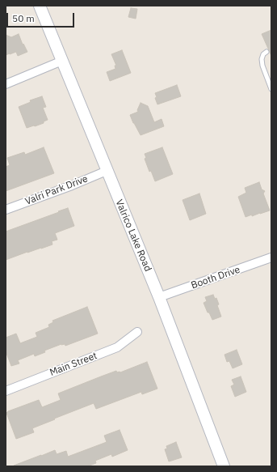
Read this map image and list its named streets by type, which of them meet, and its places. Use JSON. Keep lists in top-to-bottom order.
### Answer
{
  "streets": {
    "street": [
      "Valri Park Drive",
      "Valrico Lake Road",
      "Booth Drive",
      "Main Street"
    ]
  },
  "crossings": [
    ["Valri Park Drive", "Valrico Lake Road"],
    ["Valrico Lake Road", "Booth Drive"]
  ],
  "scale_bar": "50 m"
}
